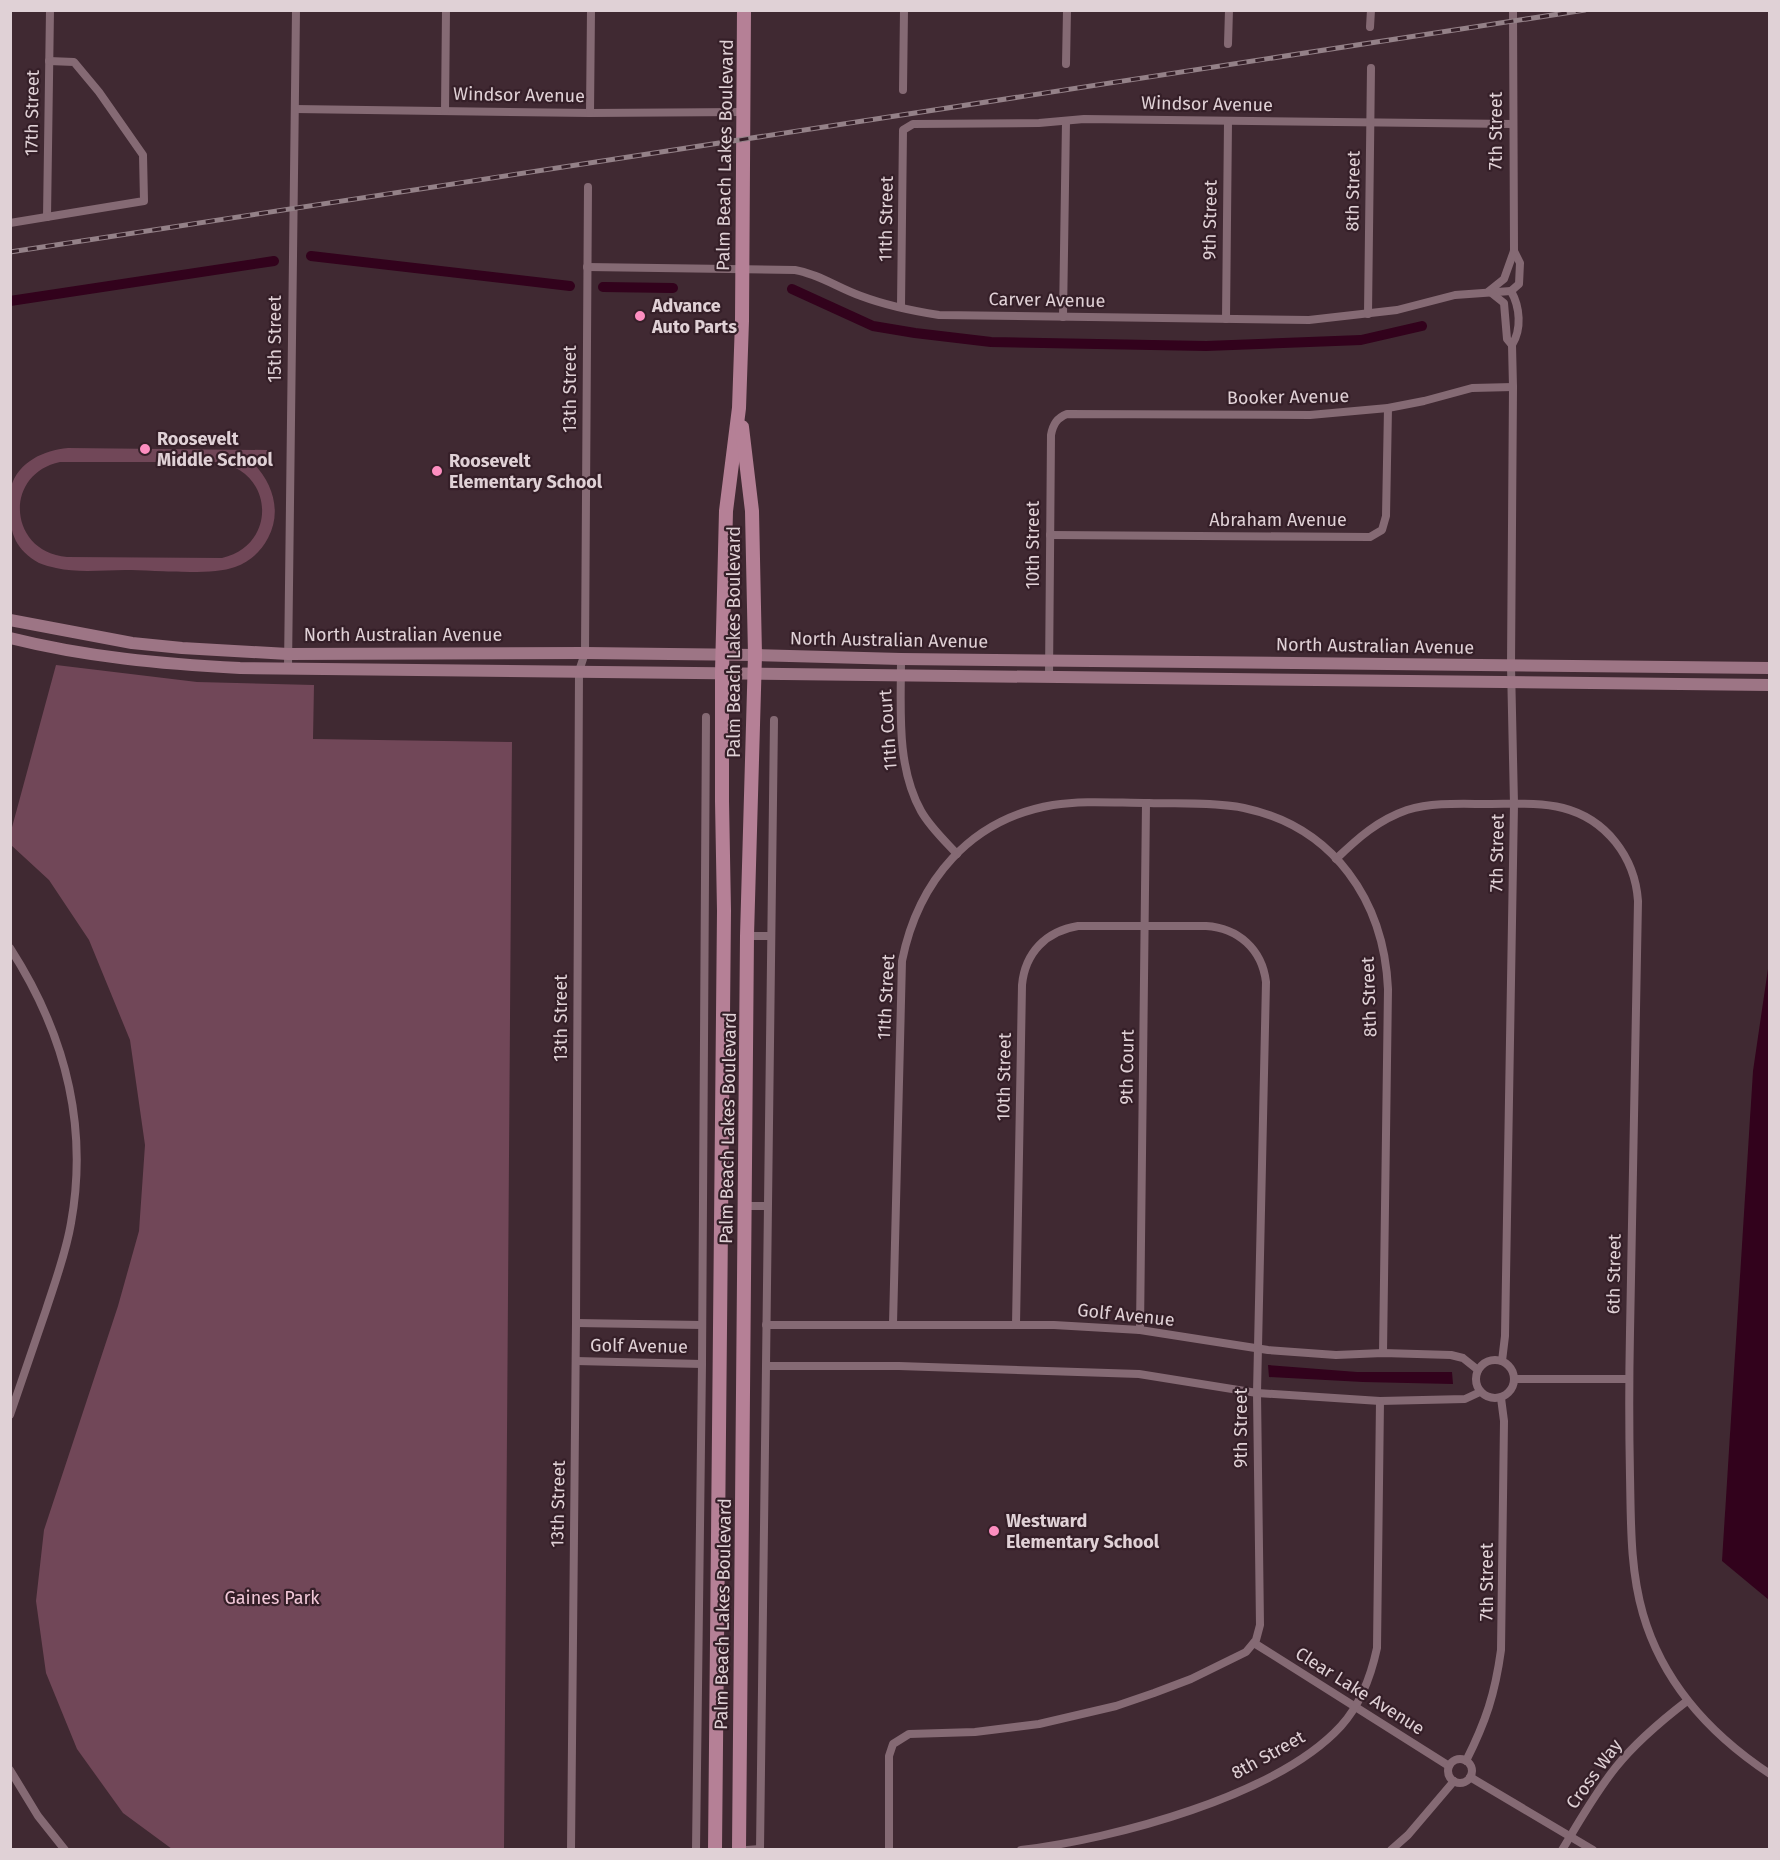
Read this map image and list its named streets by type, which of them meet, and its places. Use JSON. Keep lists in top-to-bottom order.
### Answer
{
  "streets": {
    "main road": ["Palm Beach Lakes Boulevard", "North Australian Avenue"],
    "street": [
      "Windsor Avenue",
      "17th Street",
      "7th Street",
      "8th Street",
      "11th Street",
      "9th Street",
      "Carver Avenue",
      "15th Street",
      "13th Street",
      "Booker Avenue",
      "Abraham Avenue",
      "10th Street",
      "11th Court",
      "9th Court",
      "6th Street",
      "Golf Avenue",
      "Clear Lake Avenue",
      "Cross Way"
    ]
  },
  "crossings": [
    ["Windsor Avenue", "7th Street"],
    ["Windsor Avenue", "Palm Beach Lakes Boulevard"],
    ["Windsor Avenue", "8th Street"],
    ["Windsor Avenue", "11th Street"],
    ["Windsor Avenue", "9th Street"],
    ["Windsor Avenue", "15th Street"],
    ["7th Street", "Carver Avenue"],
    ["7th Street", "Booker Avenue"],
    ["7th Street", "North Australian Avenue"],
    ["7th Street", "6th Street"],
    ["7th Street", "Golf Avenue"],
    ["7th Street", "Clear Lake Avenue"],
    ["Palm Beach Lakes Boulevard", "Carver Avenue"],
    ["Palm Beach Lakes Boulevard", "North Australian Avenue"],
    ["8th Street", "11th Street"],
    ["8th Street", "Carver Avenue"],
    ["8th Street", "9th Court"],
    ["8th Street", "6th Street"],
    ["8th Street", "Golf Avenue"],
    ["8th Street", "Clear Lake Avenue"],
    ["11th Street", "Carver Avenue"],
    ["11th Street", "11th Court"],
    ["11th Street", "9th Court"],
    ["11th Street", "Golf Avenue"],
    ["9th Street", "Carver Avenue"],
    ["9th Street", "10th Street"],
    ["9th Street", "9th Court"],
    ["9th Street", "Golf Avenue"],
    ["9th Street", "Clear Lake Avenue"],
    ["Carver Avenue", "13th Street"],
    ["15th Street", "North Australian Avenue"],
    ["13th Street", "North Australian Avenue"],
    ["13th Street", "Golf Avenue"],
    ["Booker Avenue", "Abraham Avenue"],
    ["Booker Avenue", "10th Street"],
    ["Abraham Avenue", "10th Street"],
    ["10th Street", "North Australian Avenue"],
    ["10th Street", "9th Court"],
    ["10th Street", "Golf Avenue"],
    ["North Australian Avenue", "11th Court"],
    ["9th Court", "Golf Avenue"],
    ["6th Street", "Cross Way"]
  ],
  "parks": ["Gaines Park"],
  "places": [
    "Advance Auto Parts",
    "Roosevelt Middle School",
    "Roosevelt Elementary School",
    "Westward Elementary School"
  ]
}
